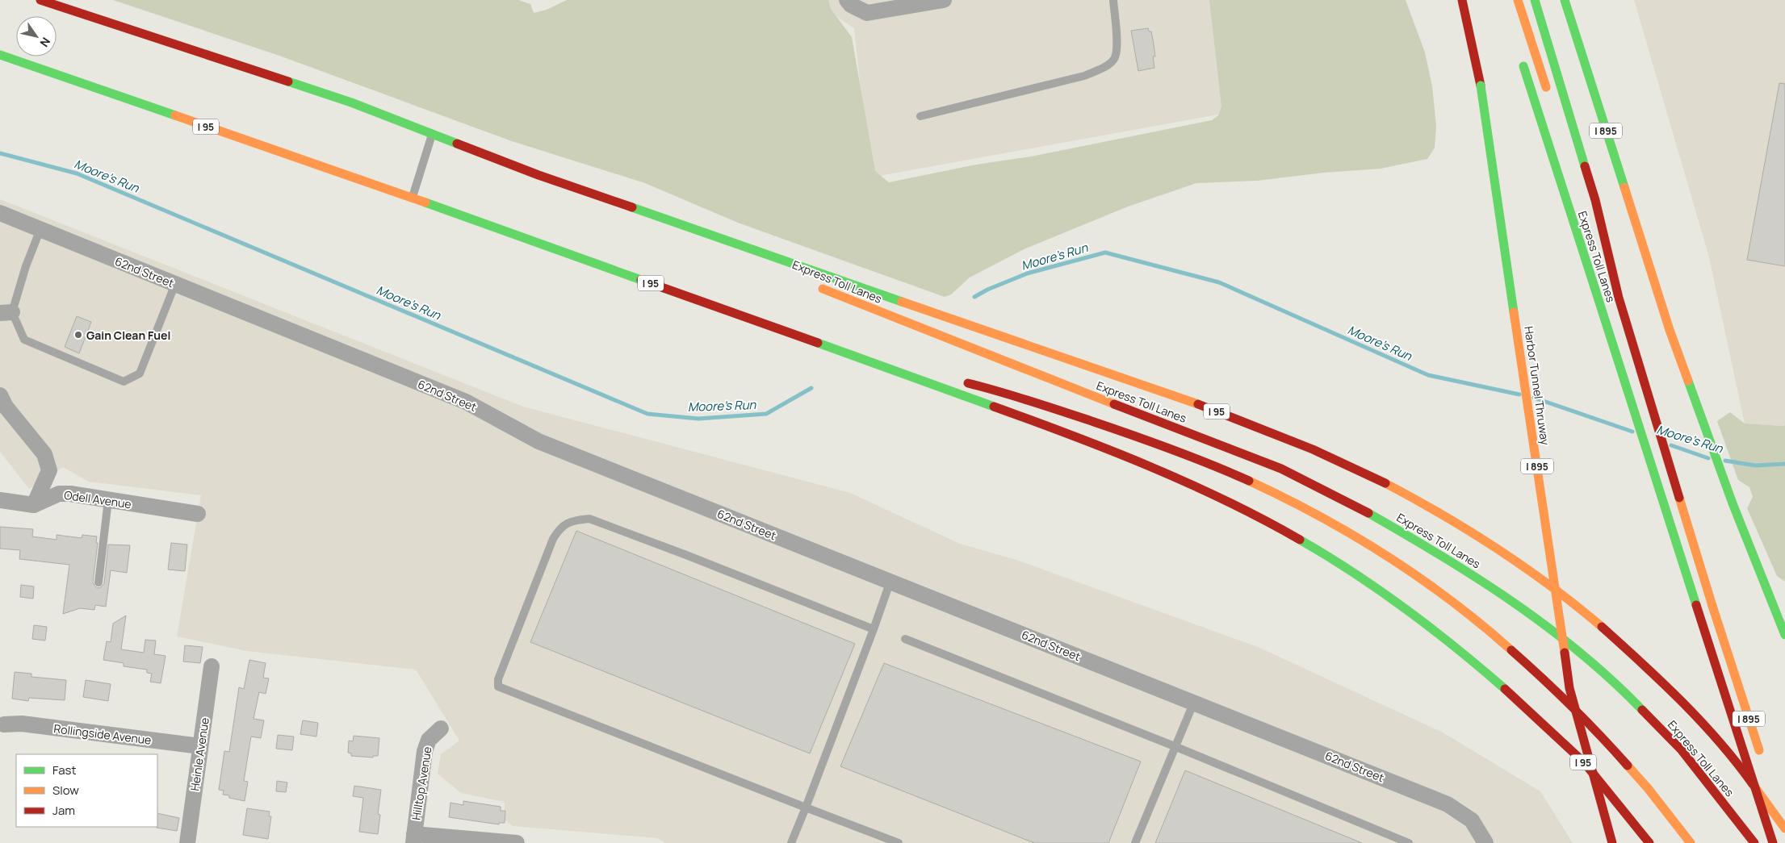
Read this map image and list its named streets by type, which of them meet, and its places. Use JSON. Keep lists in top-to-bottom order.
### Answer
{
  "streets": {
    "highway": [
      "I 95",
      "I 895",
      "Express Toll Lanes",
      "Harbor Tunnel Thruway"
    ],
    "street": [
      "62nd Street",
      "Odell Avenue",
      "Rollingside Avenue",
      "Heinle Avenue",
      "Hilltop Avenue"
    ]
  },
  "crossings": [
    ["Rollingside Avenue", "Heinle Avenue"]
  ],
  "water": ["Moore's Run"],
  "places": ["Gain Clean Fuel"],
  "legend": ["Fast", "Slow", "Jam"],
  "north": "bottom right"
}
